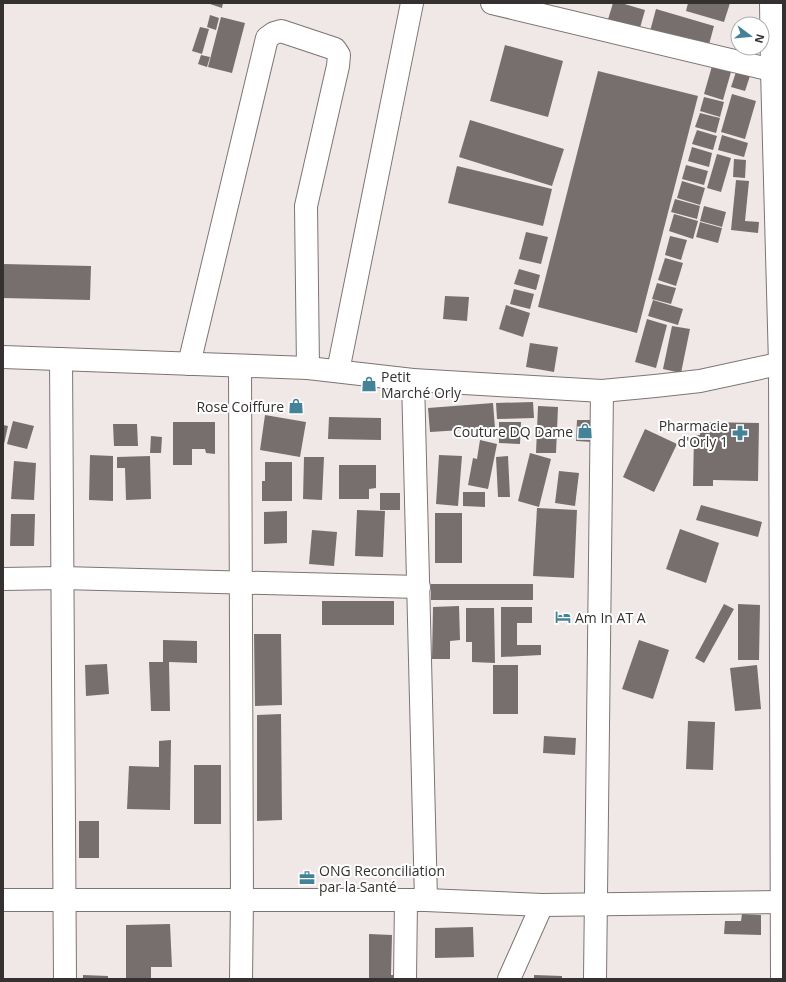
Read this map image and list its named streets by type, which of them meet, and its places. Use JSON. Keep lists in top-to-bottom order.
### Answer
{
  "places": {
    "shop": ["Petit Marché Orly", "Rose Coiffure", "Couture DQ Dame"],
    "pharmacy": ["Pharmacie d'Orly 1"],
    "hotel": ["Am In AT A"],
    "office": ["ONG Reconciliation par la Santé"]
  },
  "north": "right"
}
